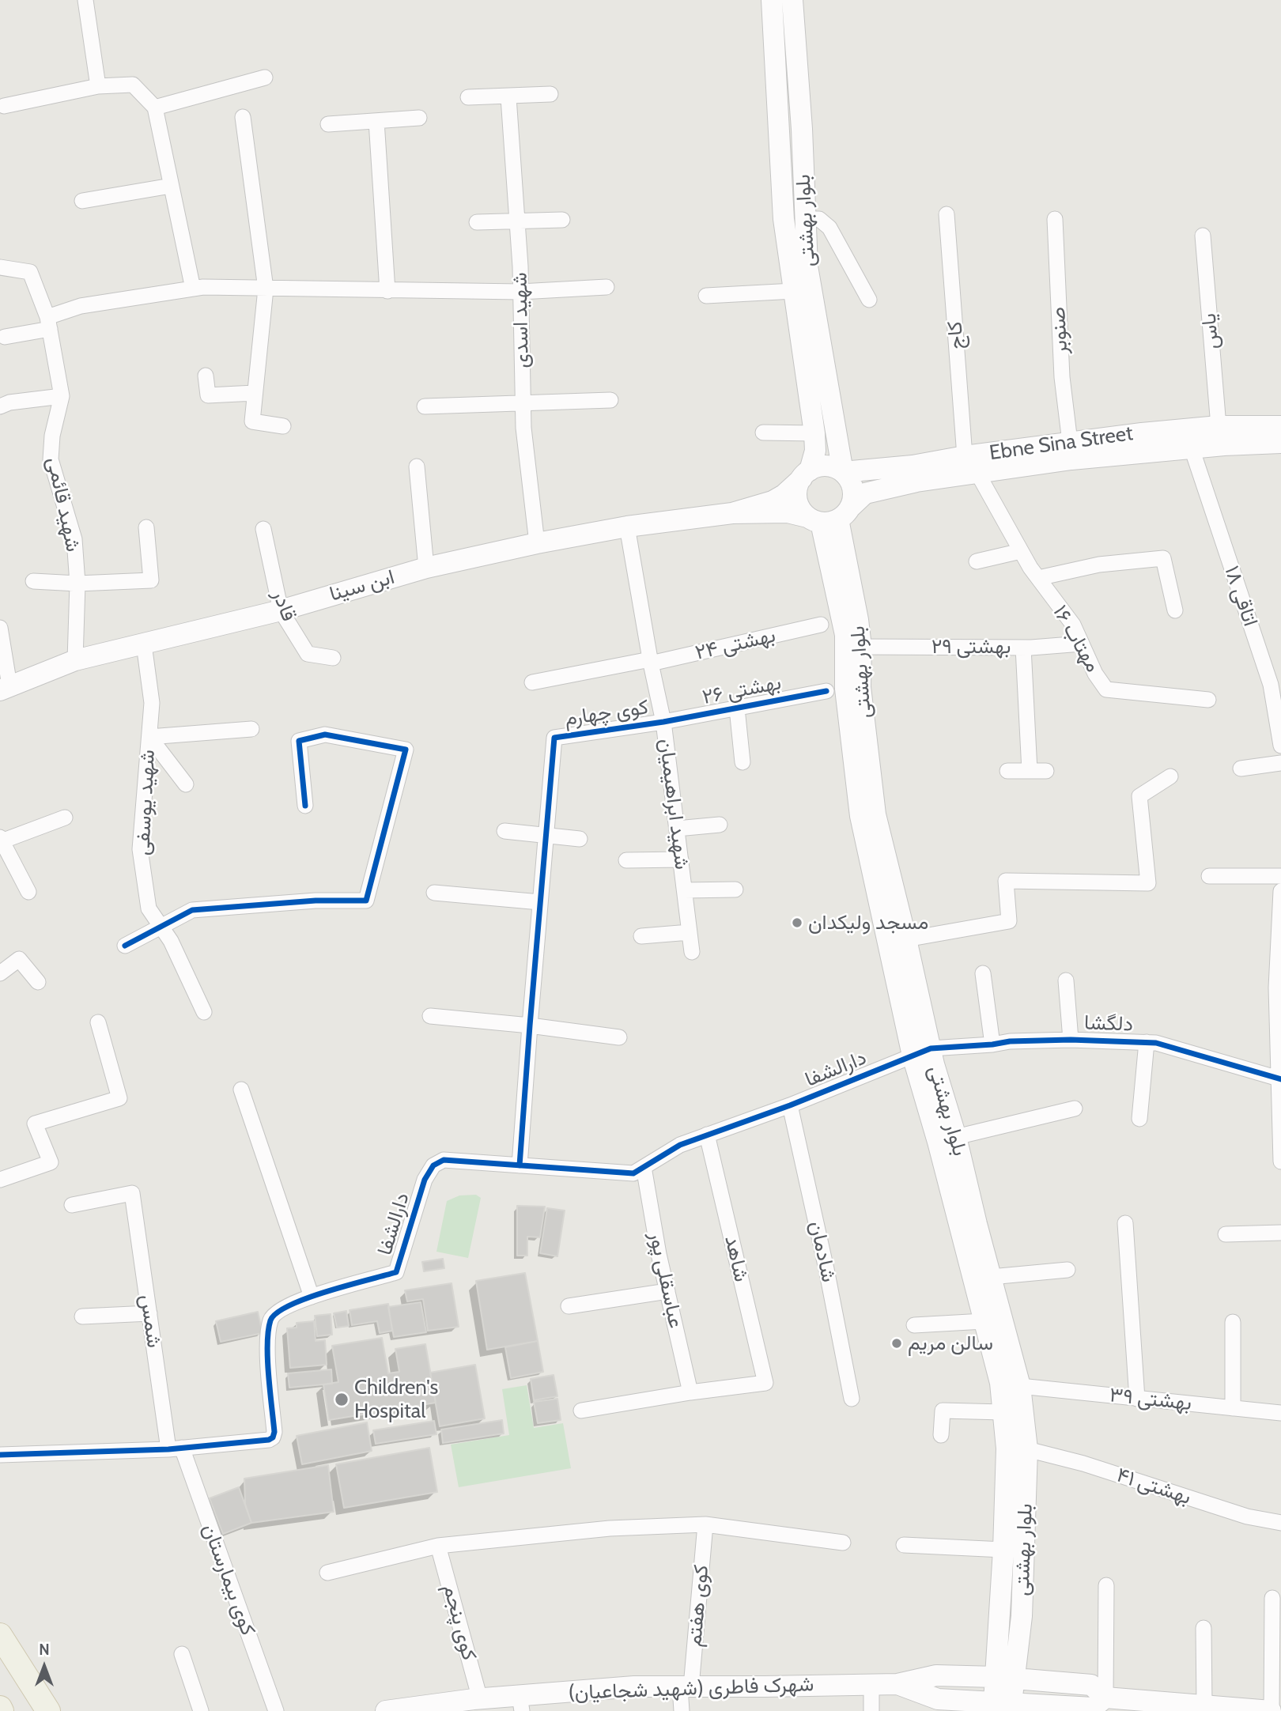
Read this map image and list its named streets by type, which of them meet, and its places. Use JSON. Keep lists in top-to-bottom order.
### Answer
{
  "streets": {
    "main road": [
      "بلوار بهشتی",
      "Ebne Sina Street",
      "ابن سینا",
      "شهرک فاطری (شهید شجاعیان)"
    ],
    "street": [
      "شهید اسدی",
      "صنوبر",
      "یاس",
      "کاج",
      "شهید قائمی",
      "اتاقی ۱۸",
      "قادر",
      "مهتاب ۱۶",
      "بهشتی ۲۴",
      "بهشتی ۲۹",
      "بهشتی ۲۶",
      "کوی چهارم",
      "شهید یوسفی",
      "شهید ابراهیمیان",
      "دلگشا",
      "دارالشفا",
      "شادمان",
      "شاهد",
      "عباسقلی پور",
      "شمس",
      "بهشتی ۳۹",
      "بهشتی ۴۱",
      "کوی بیمارستان",
      "کوی هفتم",
      "کوی پنجم"
    ]
  },
  "crossings": [
    ["بلوار بهشتی", "Ebne Sina Street"],
    ["بلوار بهشتی", "بهشتی ۲۹"],
    ["بلوار بهشتی", "دلگشا"],
    ["بلوار بهشتی", "دارالشفا"],
    ["بلوار بهشتی", "بهشتی ۳۹"],
    ["بلوار بهشتی", "بهشتی ۴۱"],
    ["بلوار بهشتی", "شهرک فاطری (شهید شجاعیان)"],
    ["شهید اسدی", "ابن سینا"],
    ["صنوبر", "Ebne Sina Street"],
    ["یاس", "Ebne Sina Street"],
    ["کاج", "Ebne Sina Street"],
    ["کاج", "مهتاب ۱۶"],
    ["Ebne Sina Street", "اتاقی ۱۸"],
    ["Ebne Sina Street", "مهتاب ۱۶"],
    ["شهید قائمی", "ابن سینا"],
    ["ابن سینا", "قادر"],
    ["ابن سینا", "شهید یوسفی"],
    ["ابن سینا", "شهید ابراهیمیان"],
    ["مهتاب ۱۶", "بهشتی ۲۹"],
    ["بهشتی ۲۴", "شهید ابراهیمیان"],
    ["بهشتی ۲۶", "کوی چهارم"],
    ["بهشتی ۲۶", "شهید ابراهیمیان"],
    ["کوی چهارم", "شهید ابراهیمیان"],
    ["دلگشا", "دارالشفا"],
    ["دارالشفا", "شادمان"],
    ["دارالشفا", "شاهد"],
    ["دارالشفا", "عباسقلی پور"],
    ["دارالشفا", "شمس"],
    ["دارالشفا", "کوی بیمارستان"],
    ["شاهد", "عباسقلی پور"],
    ["شمس", "کوی بیمارستان"],
    ["کوی هفتم", "شهرک فاطری (شهید شجاعیان)"],
    ["کوی پنجم", "شهرک فاطری (شهید شجاعیان)"]
  ],
  "places": ["مسجد ولیکدان", "سالن مریم", "Children's Hospital"],
  "north": "top"
}
